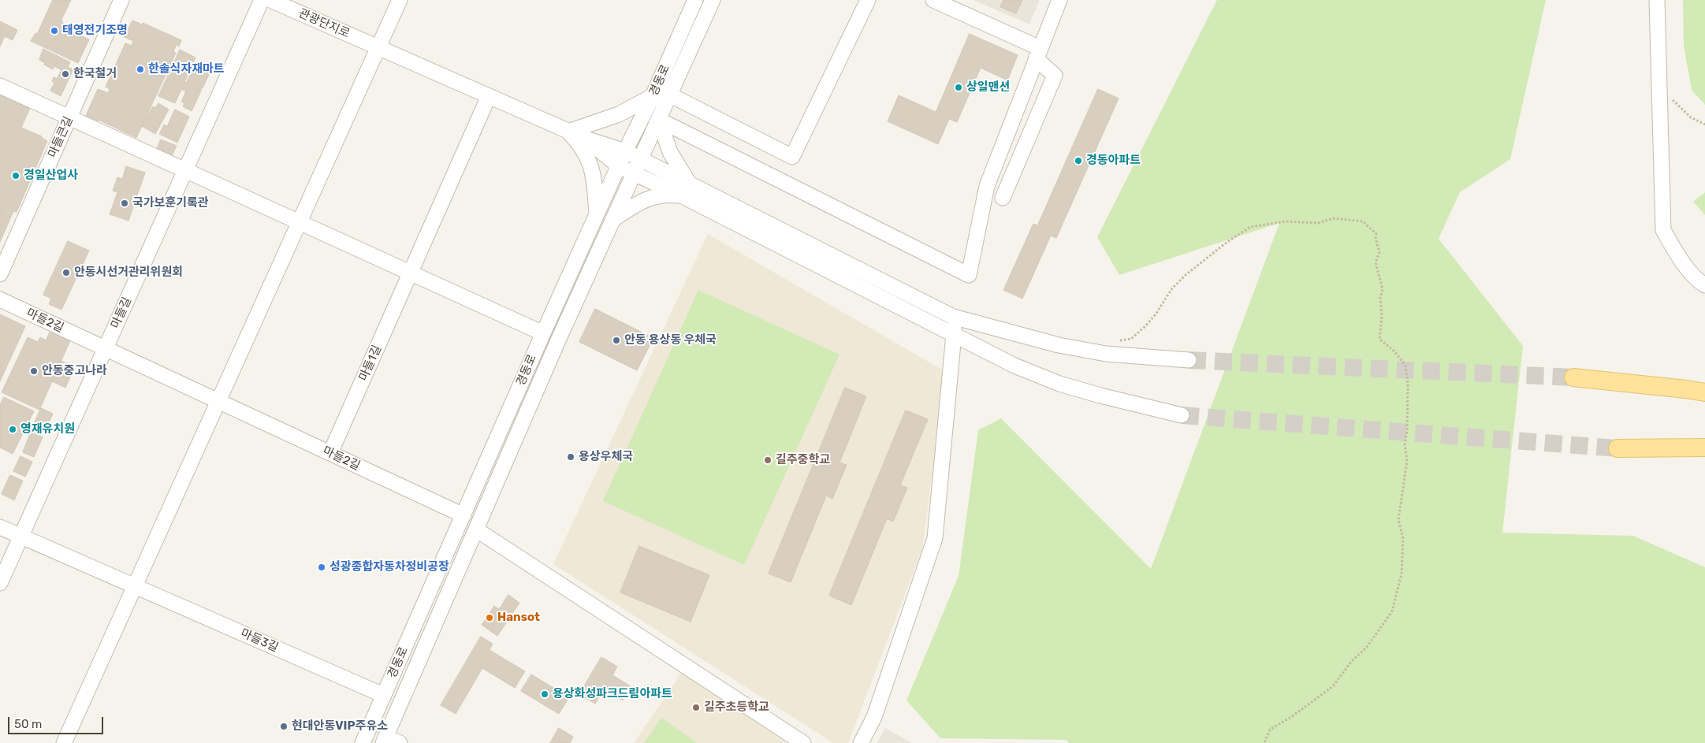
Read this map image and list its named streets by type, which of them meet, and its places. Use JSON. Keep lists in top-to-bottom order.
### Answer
{
  "streets": {
    "street": [
      "관광단지로",
      "경동로",
      "마들큰길",
      "마들길",
      "마들2길",
      "마들1길",
      "마들3길"
    ]
  },
  "crossings": [
    ["관광단지로", "마들1길"],
    ["경동로", "마들2길"],
    ["경동로", "마들3길"],
    ["마들길", "마들2길"],
    ["마들길", "마들3길"],
    ["마들2길", "마들1길"]
  ],
  "places": [
    "태영전기조명",
    "한솔식자재마트",
    "한국철거",
    "상일맨션",
    "경동아파트",
    "경일산업사",
    "국가보훈기록관",
    "안동시선거관리위원회",
    "안동 용상동 우체국",
    "안동중고나라",
    "영재유치원",
    "용상우체국",
    "길주중학교",
    "성광종합자동차정비공장",
    "Hansot",
    "용상화성파크드림아파트",
    "길주초등학교",
    "현대안동VIP주유소"
  ],
  "scale_bar": "50 m"
}
